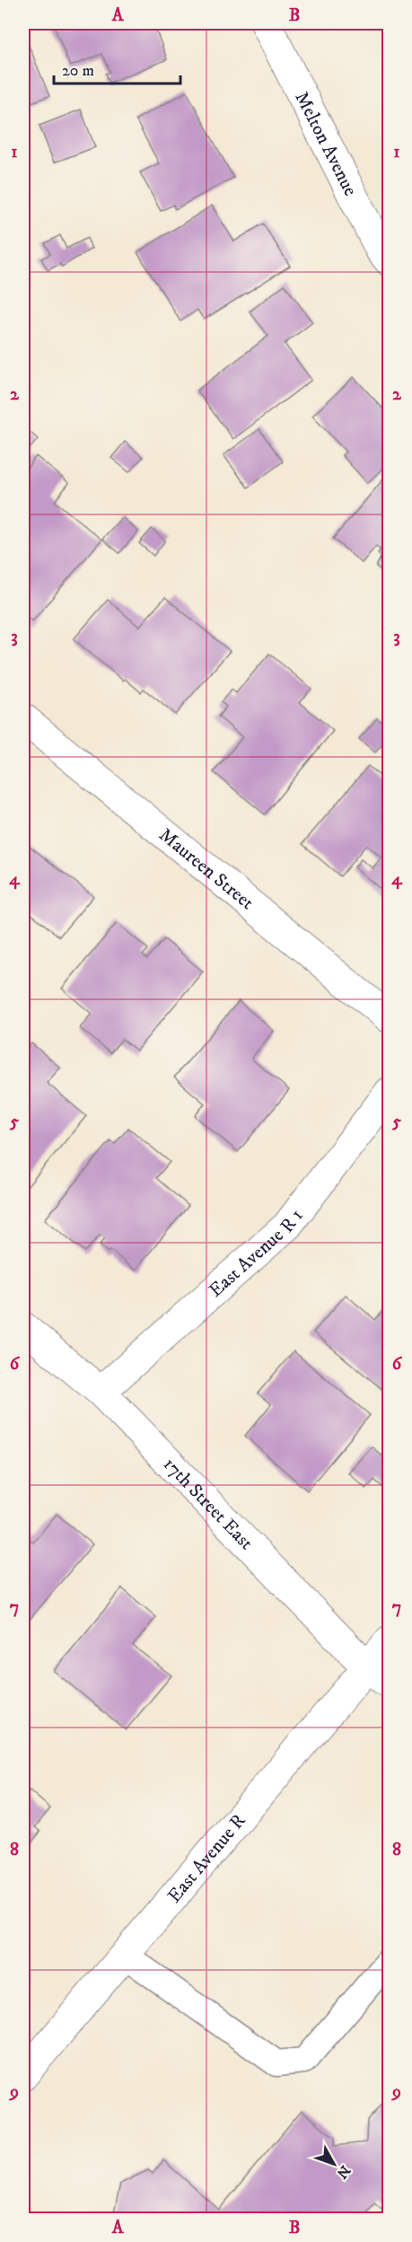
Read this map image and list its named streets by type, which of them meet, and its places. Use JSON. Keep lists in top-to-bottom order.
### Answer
{
  "streets": {
    "street": [
      "Melton Avenue",
      "Maureen Street",
      "East Avenue R 1",
      "17th Street East",
      "East Avenue R"
    ]
  },
  "crossings": [
    ["East Avenue R 1", "17th Street East"],
    ["17th Street East", "East Avenue R"]
  ],
  "scale_bar": "20 m",
  "north": "bottom right",
  "grid": {
    "columns": ["A", "B"],
    "rows": [
      "1",
      "2",
      "3",
      "4",
      "5",
      "6",
      "7",
      "8",
      "9"
    ]
  }
}
